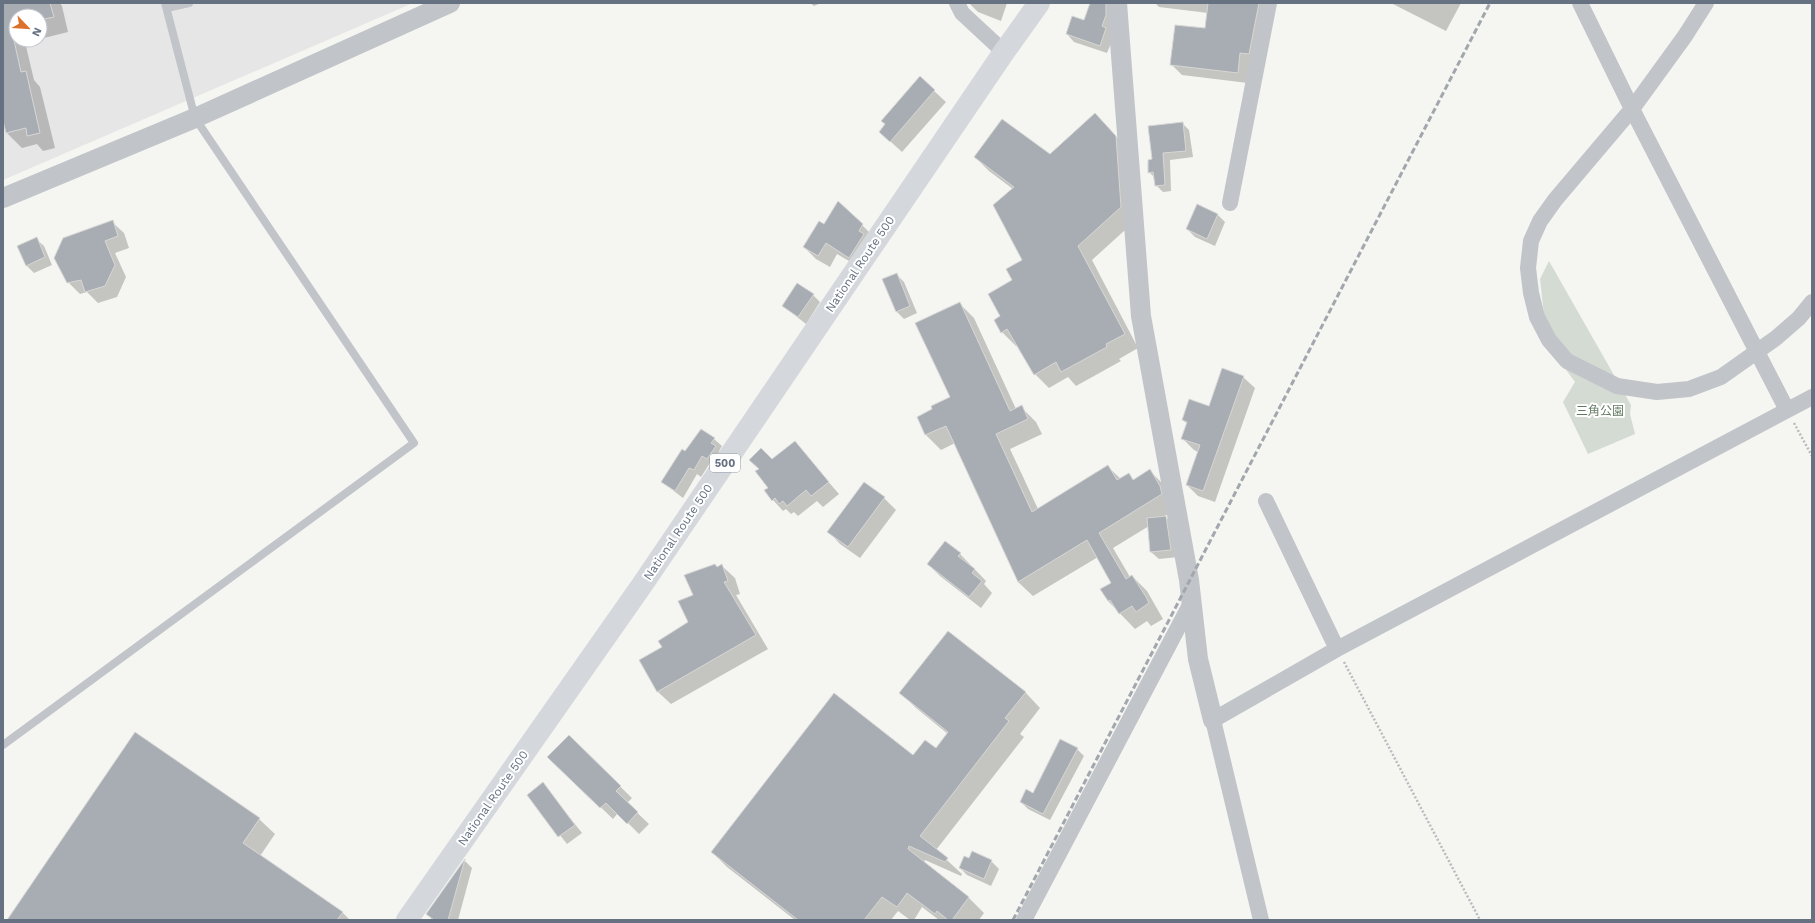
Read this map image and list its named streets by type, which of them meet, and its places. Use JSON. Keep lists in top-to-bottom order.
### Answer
{
  "streets": {
    "highway": ["National Route 500", "500"]
  },
  "parks": ["三角公園"],
  "north": "bottom right"
}
